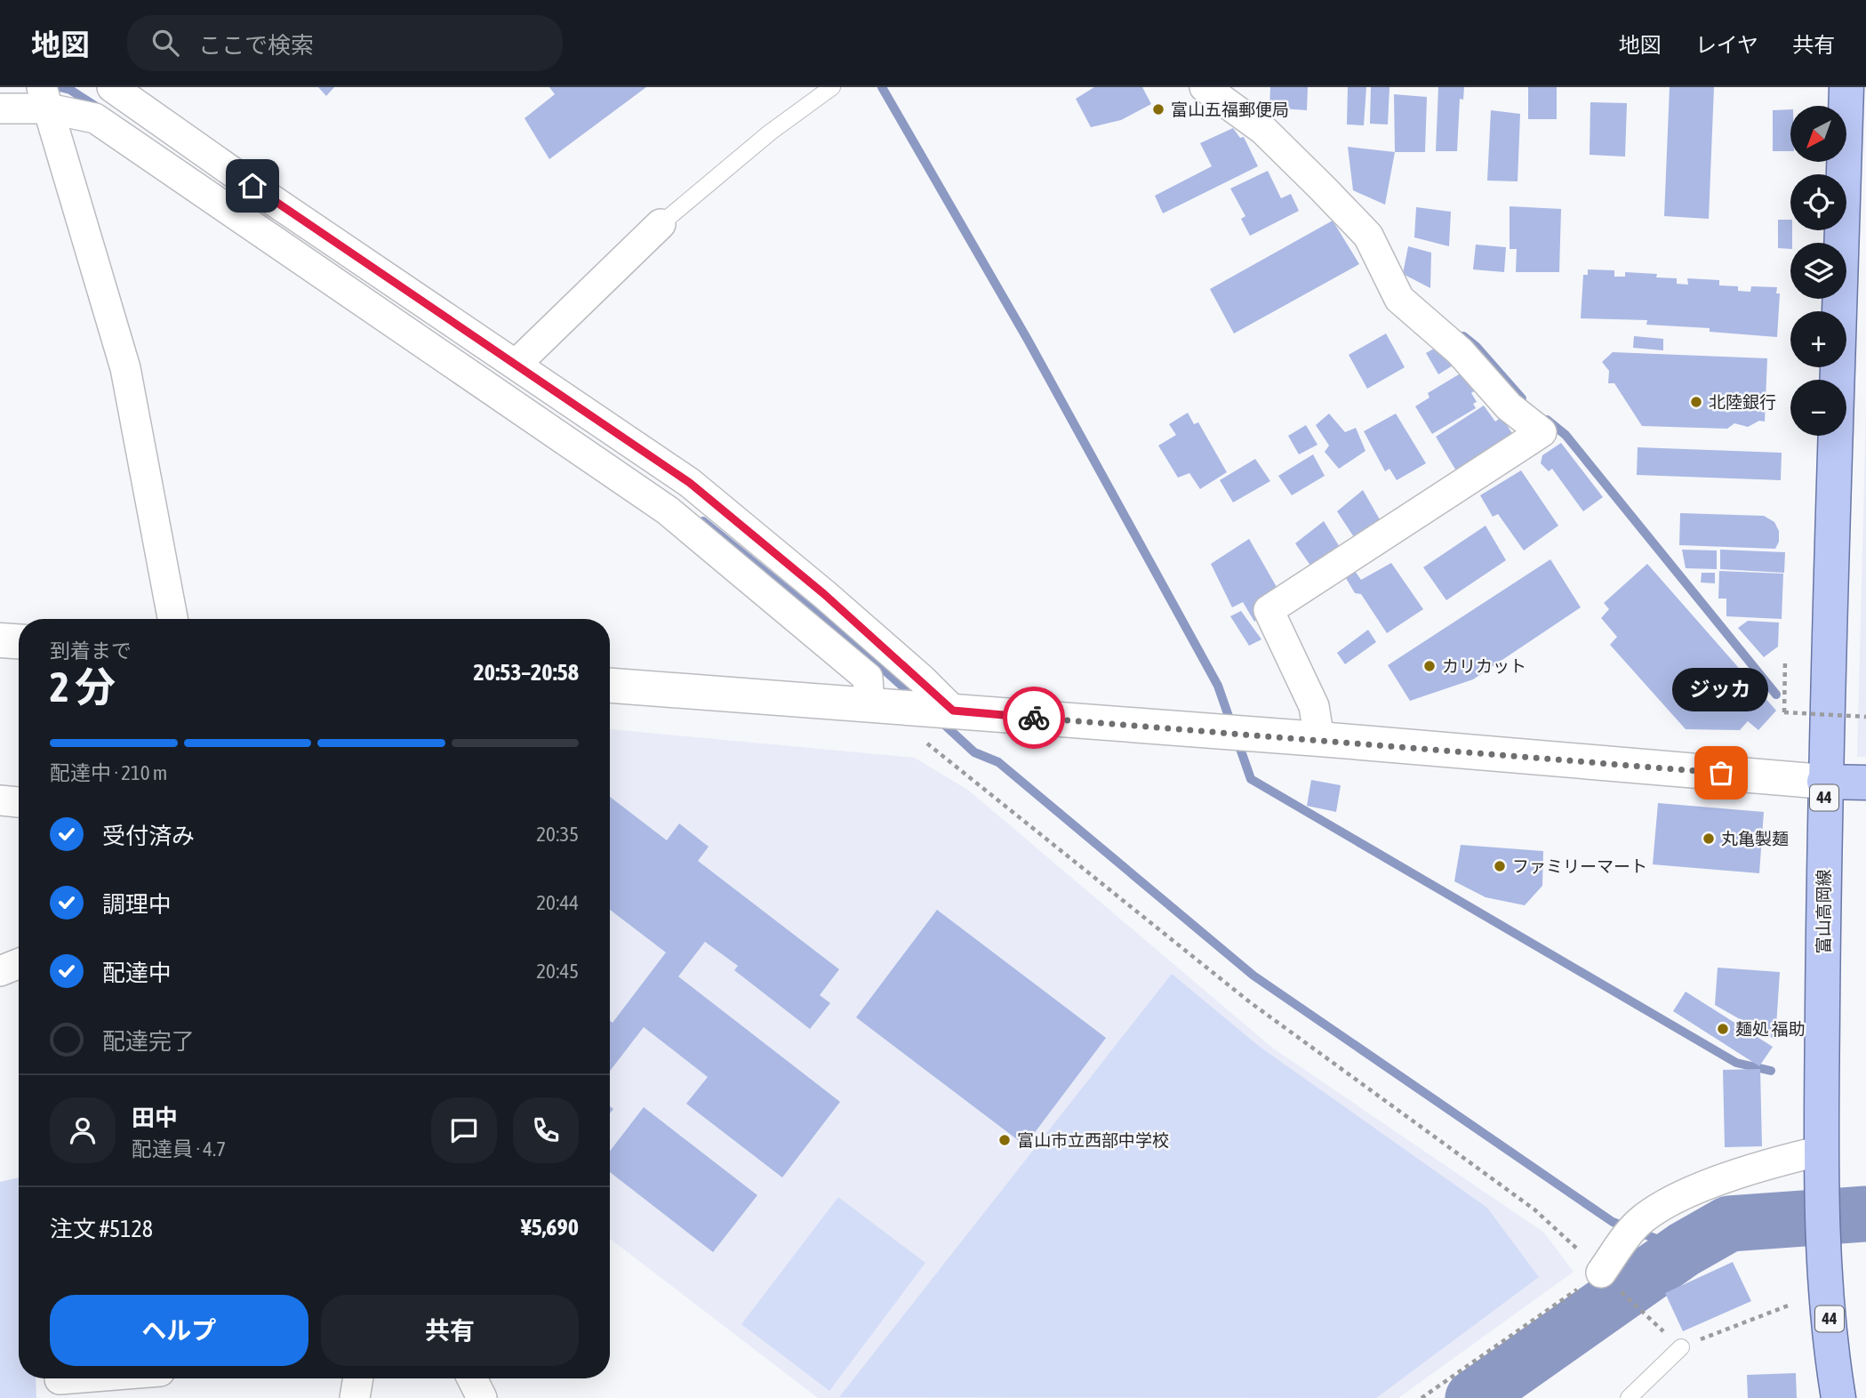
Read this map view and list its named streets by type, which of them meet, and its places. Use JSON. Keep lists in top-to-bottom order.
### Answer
{
  "streets": {
    "main road": ["44", "富山高岡線"]
  },
  "places": [
    "富山五福郵便局",
    "北陸銀行",
    "カリカット",
    "ジッカ",
    "丸亀製麺",
    "ファミリーマート",
    "麺処 福助",
    "富山市立西部中学校"
  ],
  "north": "bottom left",
  "page": {
    "header": "地図",
    "search": "ここで検索",
    "nav": ["地図", "レイヤ", "共有"],
    "map_buttons": ["+", "−"],
    "heading": ["2 分", "到着まで", "20:53–20:58"],
    "panel": [
      "田中",
      "配達員 · 4.7",
      "注文 #5128",
      "¥5,690"
    ],
    "bubble": "ジッカ",
    "bar": "配達中 · 210 m",
    "list": [
      ["受付済み", "20:35"],
      ["調理中", "20:44"],
      ["配達中", "20:45"],
      "配達完了"
    ],
    "buttons": ["ヘルプ", "共有"]
  }
}
